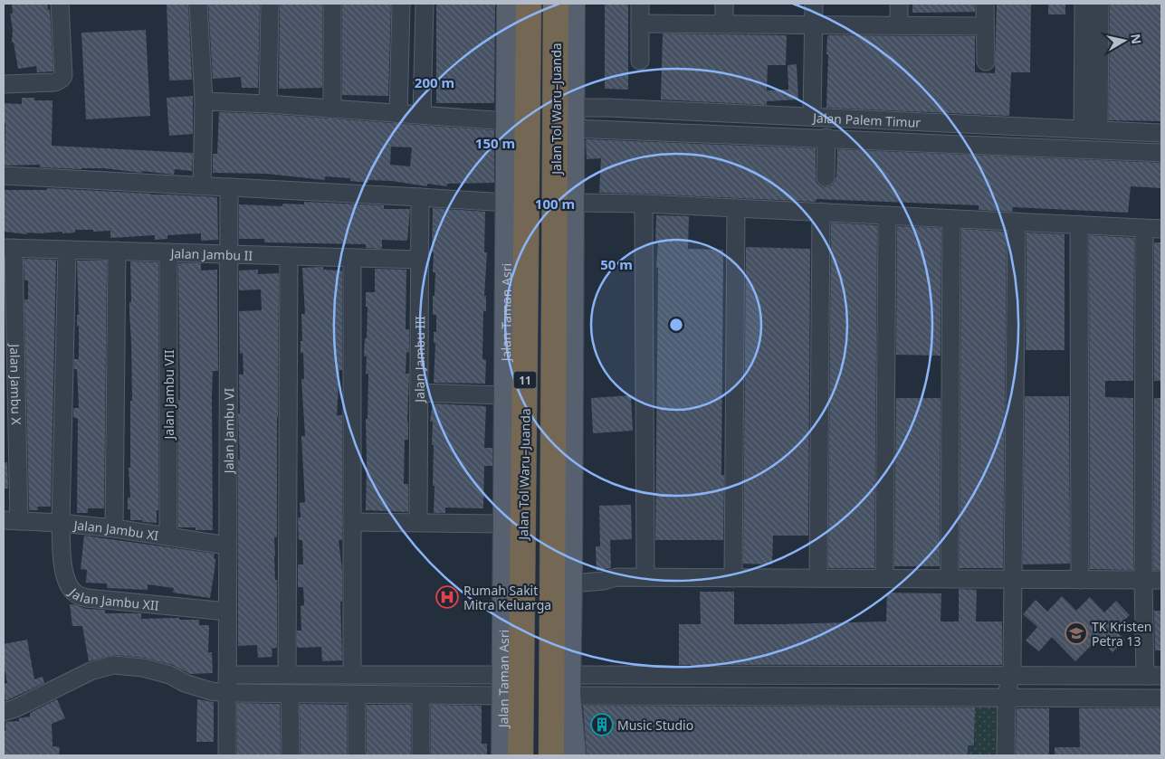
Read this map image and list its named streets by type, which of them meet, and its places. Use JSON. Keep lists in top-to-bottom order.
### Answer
{
  "streets": {
    "highway": ["Jalan Tol Waru–Juanda", "11"],
    "main road": ["Jalan Taman Asri"],
    "street": [
      "Jalan Palem Timur",
      "Jalan Jambu II",
      "Jalan Jambu III",
      "Jalan Jambu X",
      "Jalan Jambu VII",
      "Jalan Jambu VI",
      "Jalan Jambu XI",
      "Jalan Jambu XII"
    ]
  },
  "crossings": [
    ["Jalan Jambu II", "Jalan Jambu III"],
    ["Jalan Jambu II", "Jalan Jambu X"],
    ["Jalan Jambu II", "Jalan Jambu VII"],
    ["Jalan Jambu II", "Jalan Jambu VI"],
    ["Jalan Jambu X", "Jalan Jambu XI"],
    ["Jalan Jambu VII", "Jalan Jambu XI"],
    ["Jalan Jambu VI", "Jalan Jambu XI"],
    ["Jalan Jambu VI", "Jalan Jambu XII"],
    ["Jalan Jambu XI", "Jalan Jambu XII"]
  ],
  "places": {
    "hospital": ["Rumah Sakit Mitra Keluarga"],
    "school or university": ["TK Kristen Petra 13"],
    "building": ["Music Studio"]
  },
  "north": "right",
  "rings": [
    "200 m",
    "150 m",
    "100 m",
    "50 m"
  ]
}
